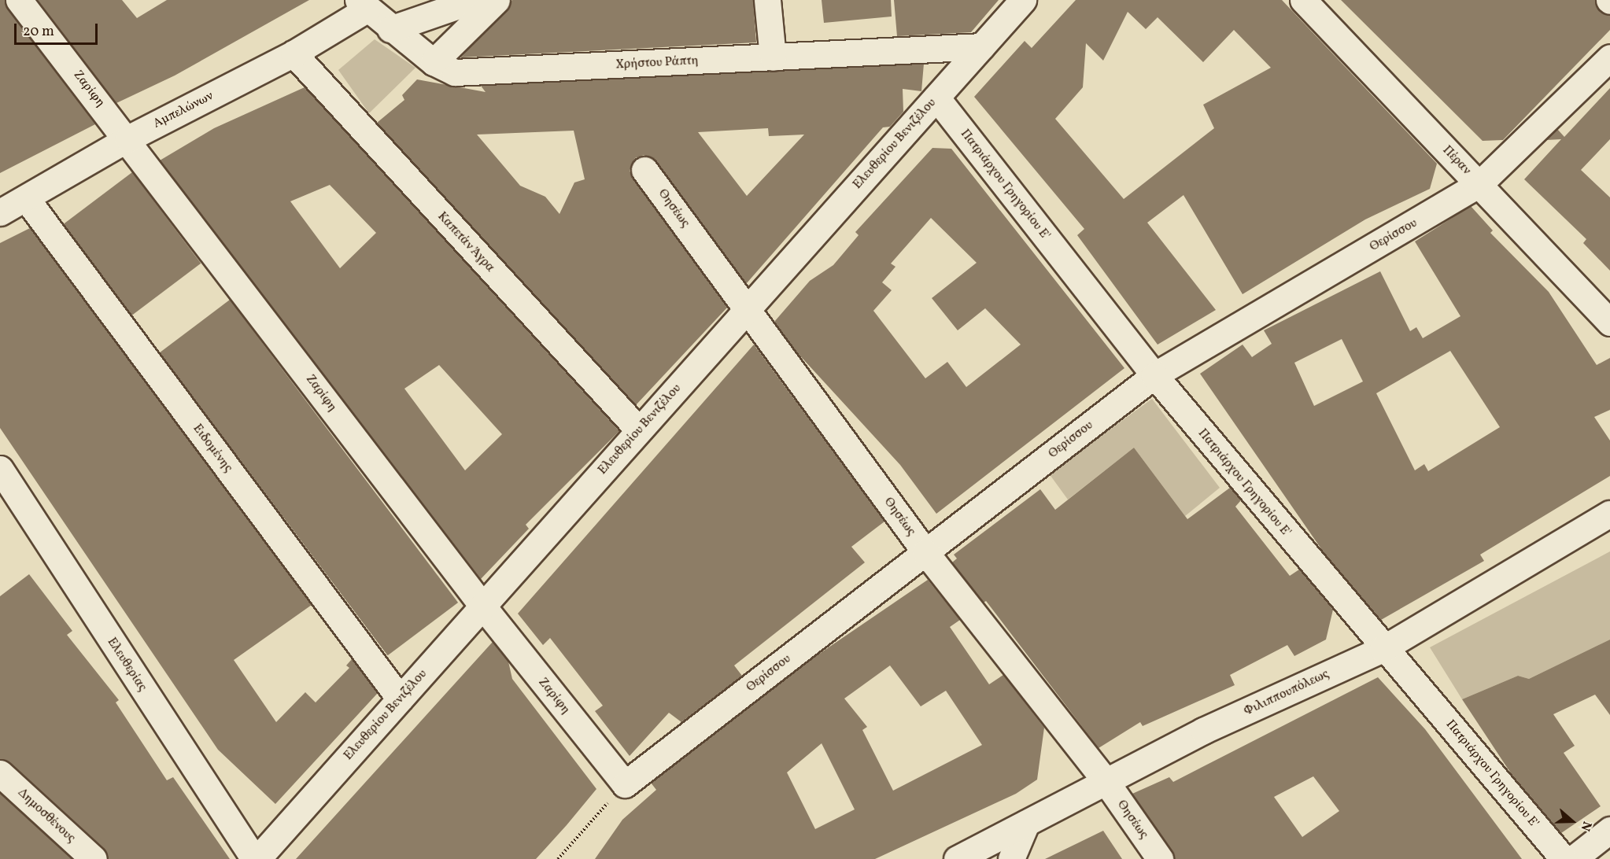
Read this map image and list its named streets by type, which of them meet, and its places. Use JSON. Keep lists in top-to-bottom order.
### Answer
{
  "streets": {
    "street": [
      "Χρήστου Ράπτη",
      "Ζαρίφη",
      "Αμπελώνων",
      "Ελευθερίου Βενιζέλου",
      "Πέραν",
      "Πατριάρχου Γρηγορίου Ε'",
      "Θησέως",
      "Θερίσσου",
      "Καπετάν Άγρα",
      "Ειδομένης",
      "Ελευθερίας",
      "Φιλιππουπόλεως",
      "Δημοσθένους"
    ]
  },
  "crossings": [
    ["Χρήστου Ράπτη", "Αμπελώνων"],
    ["Χρήστου Ράπτη", "Ελευθερίου Βενιζέλου"],
    ["Ζαρίφη", "Αμπελώνων"],
    ["Ζαρίφη", "Ελευθερίου Βενιζέλου"],
    ["Ζαρίφη", "Θερίσσου"],
    ["Αμπελώνων", "Καπετάν Άγρα"],
    ["Αμπελώνων", "Ειδομένης"],
    ["Ελευθερίου Βενιζέλου", "Πατριάρχου Γρηγορίου Ε'"],
    ["Ελευθερίου Βενιζέλου", "Θησέως"],
    ["Ελευθερίου Βενιζέλου", "Καπετάν Άγρα"],
    ["Ελευθερίου Βενιζέλου", "Ειδομένης"],
    ["Ελευθερίου Βενιζέλου", "Ελευθερίας"],
    ["Πέραν", "Θερίσσου"],
    ["Πατριάρχου Γρηγορίου Ε'", "Θερίσσου"],
    ["Πατριάρχου Γρηγορίου Ε'", "Φιλιππουπόλεως"],
    ["Θησέως", "Θερίσσου"],
    ["Θησέως", "Φιλιππουπόλεως"]
  ],
  "scale_bar": "20 m",
  "north": "right"
}
